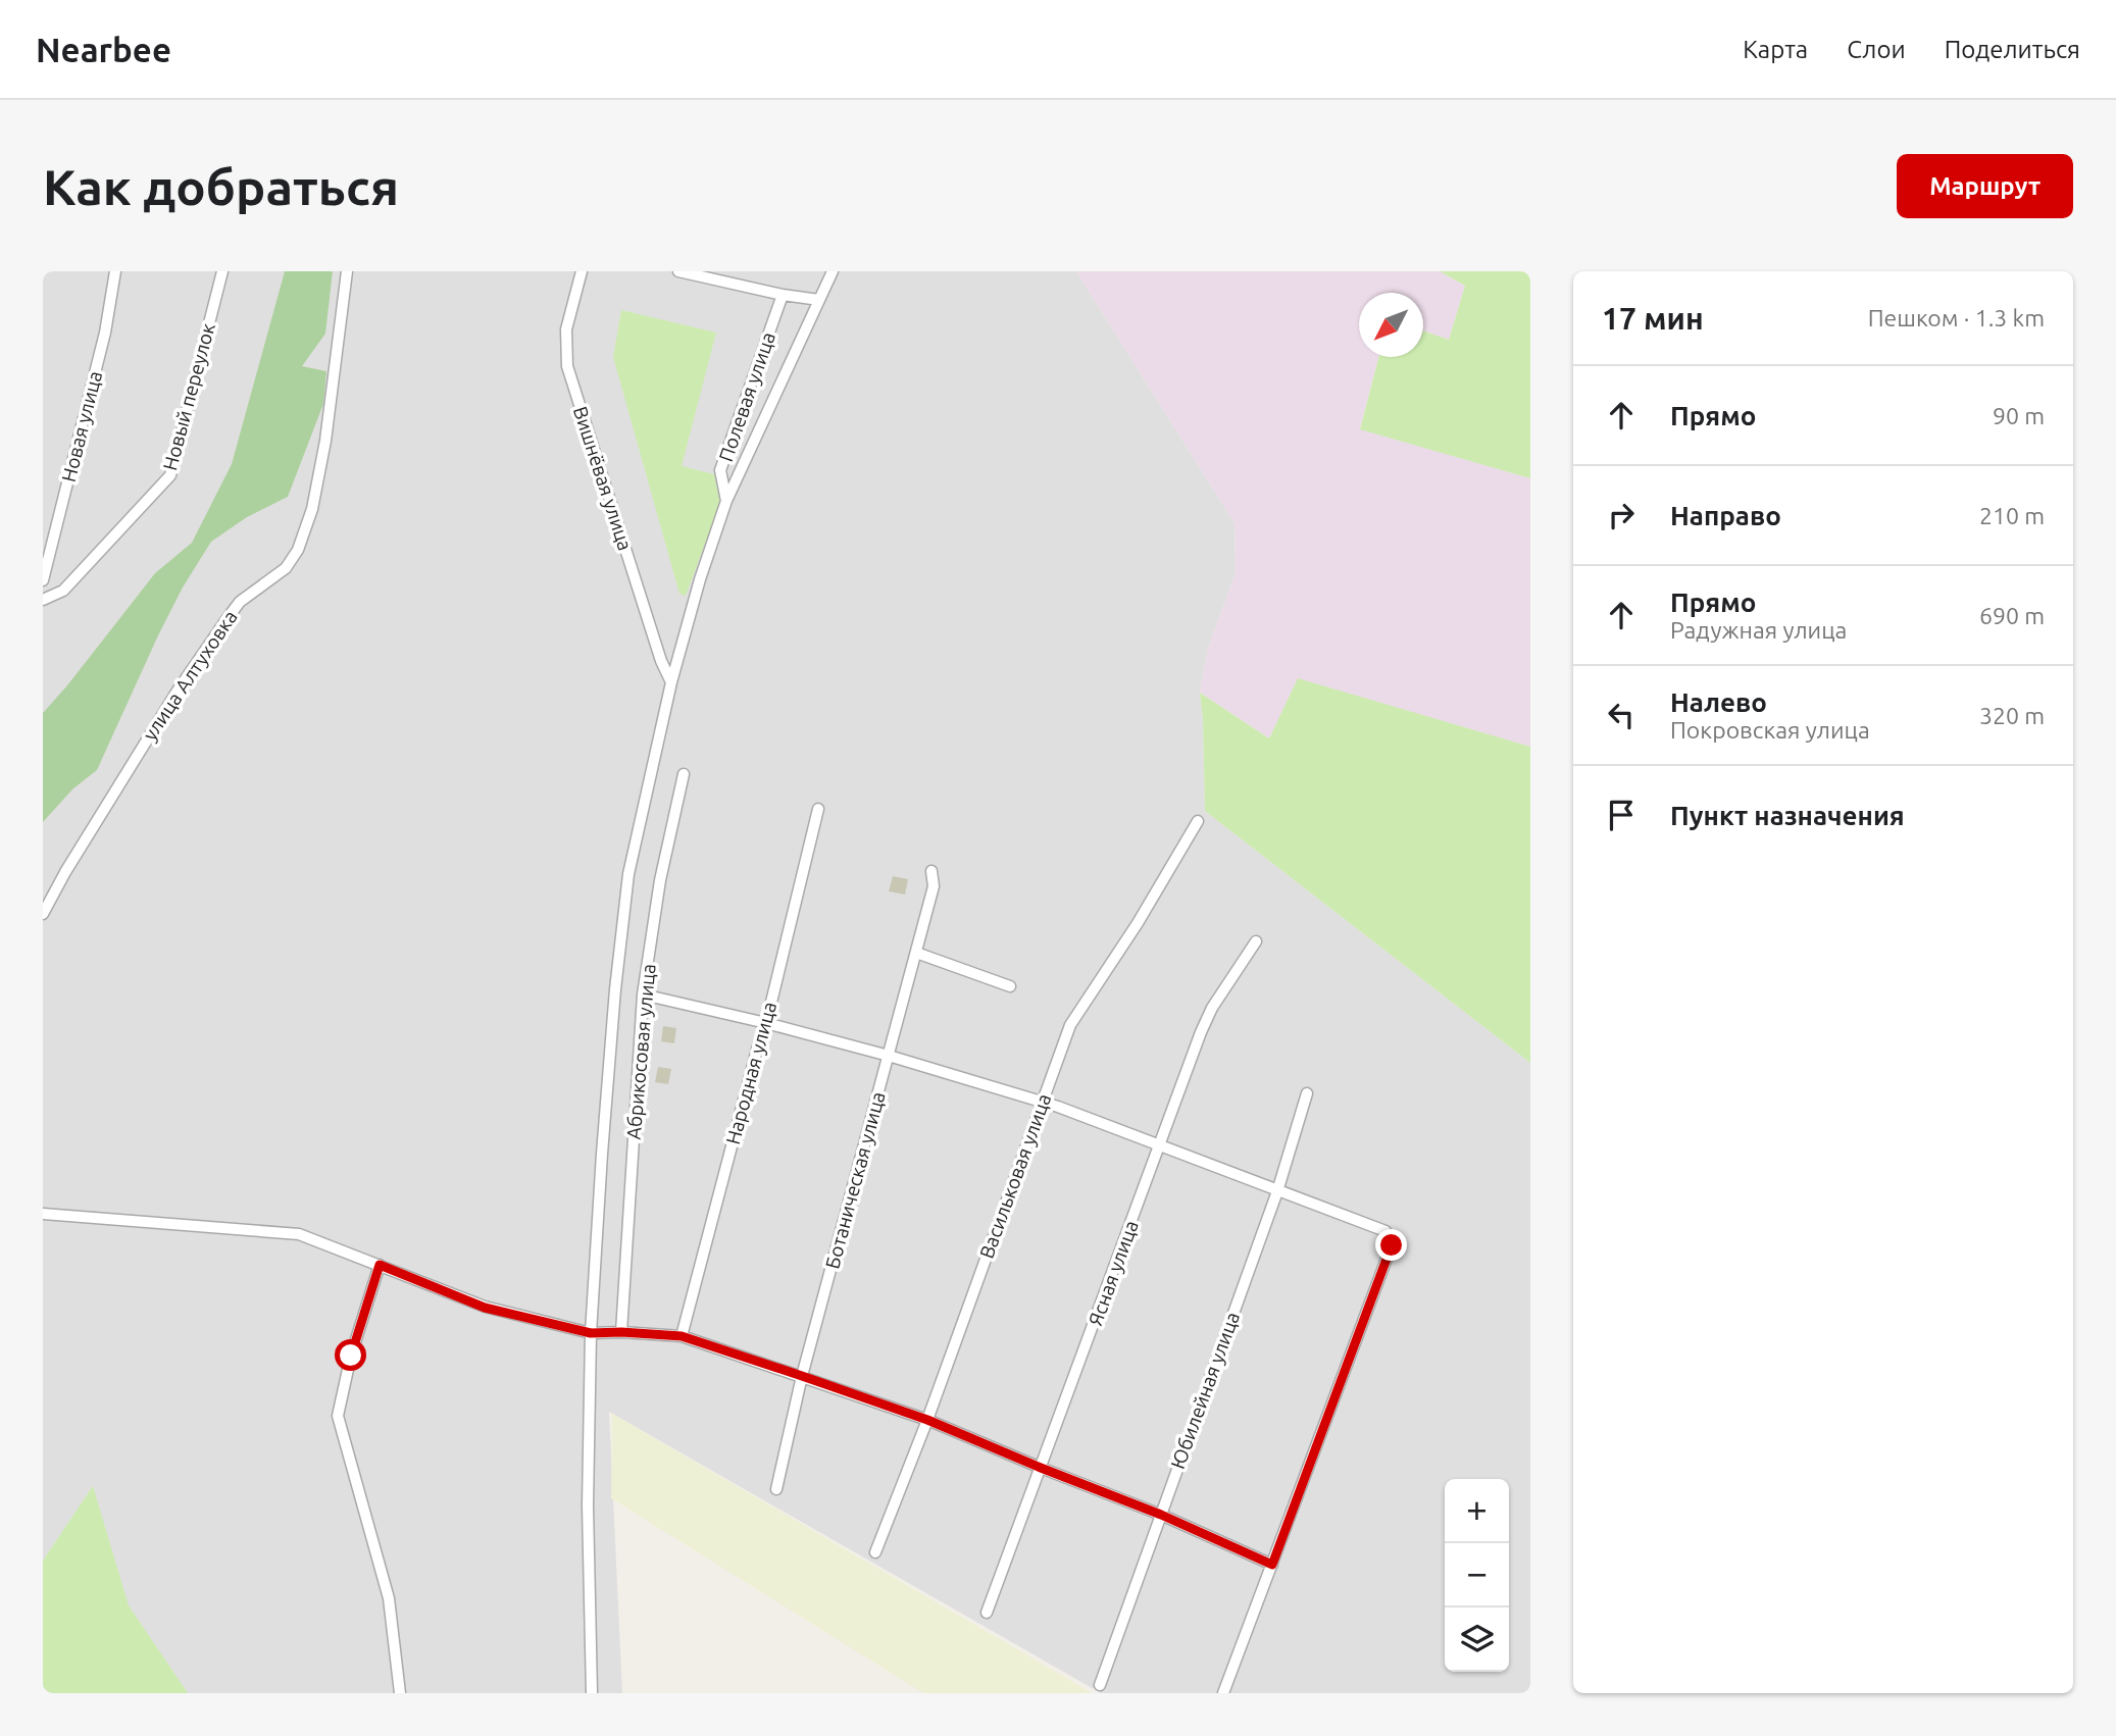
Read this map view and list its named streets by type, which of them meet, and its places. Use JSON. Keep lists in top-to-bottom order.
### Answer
{
  "streets": {
    "street": [
      "Новый переулок",
      "Полевая улица",
      "Новая улица",
      "Вишнёвая улица",
      "улица Алтуховка",
      "Абрикосовая улица",
      "Народная улица",
      "Васильковая улица",
      "Ботаническая улица",
      "Ясная улица",
      "Юбилейная улица"
    ]
  },
  "north": "bottom left",
  "page": {
    "header": "Nearbee",
    "nav": ["Карта", "Слои", "Поделиться"],
    "buttons": "Маршрут",
    "title": "Как добраться",
    "heading": ["17 мин", "Пешком · 1.3 km"],
    "list": [
      ["Прямо", "90 m"],
      ["Направо", "210 m"],
      ["Прямо", "Радужная улица", "690 m"],
      ["Налево", "Покровская улица", "320 m"],
      "Пункт назначения"
    ],
    "map_buttons": ["+", "−"]
  }
}
